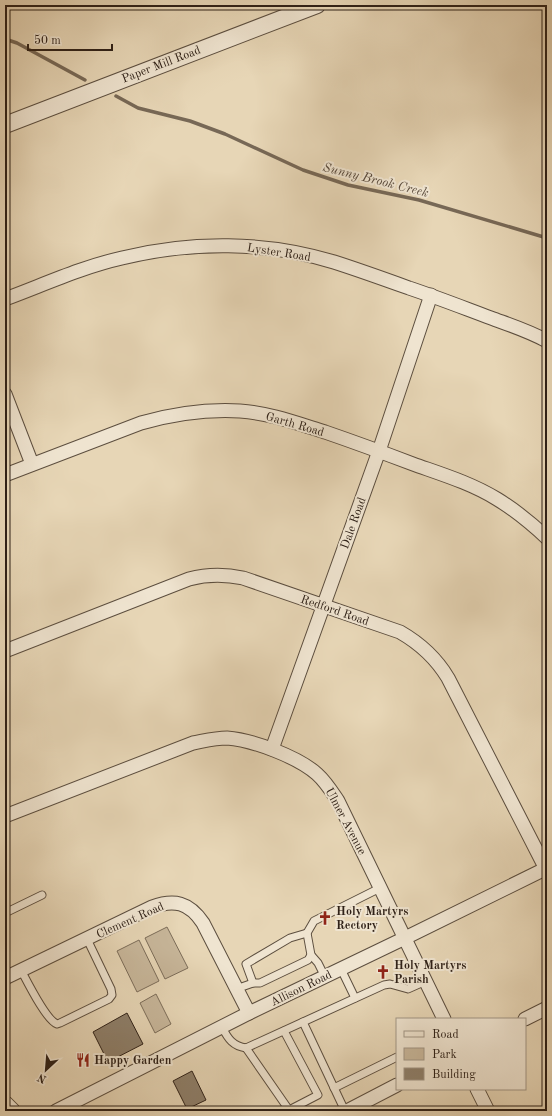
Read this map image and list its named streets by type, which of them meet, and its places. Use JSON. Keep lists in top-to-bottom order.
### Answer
{
  "streets": {
    "street": [
      "Paper Mill Road",
      "Lyster Road",
      "Garth Road",
      "Dale Road",
      "Redford Road",
      "Ulmer Avenue",
      "Clement Road",
      "Allison Road"
    ]
  },
  "crossings": [
    ["Lyster Road", "Dale Road"],
    ["Garth Road", "Dale Road"],
    ["Dale Road", "Redford Road"],
    ["Dale Road", "Ulmer Avenue"],
    ["Redford Road", "Allison Road"],
    ["Ulmer Avenue", "Allison Road"],
    ["Clement Road", "Allison Road"]
  ],
  "water": ["Sunny Brook Creek"],
  "places": {
    "church": ["Holy Martyrs Rectory", "Holy Martyrs Parish"],
    "restaurant": ["Happy Garden"]
  },
  "legend": ["Road", "Park", "Building"],
  "scale_bar": "50 m",
  "north": "bottom left"
}
